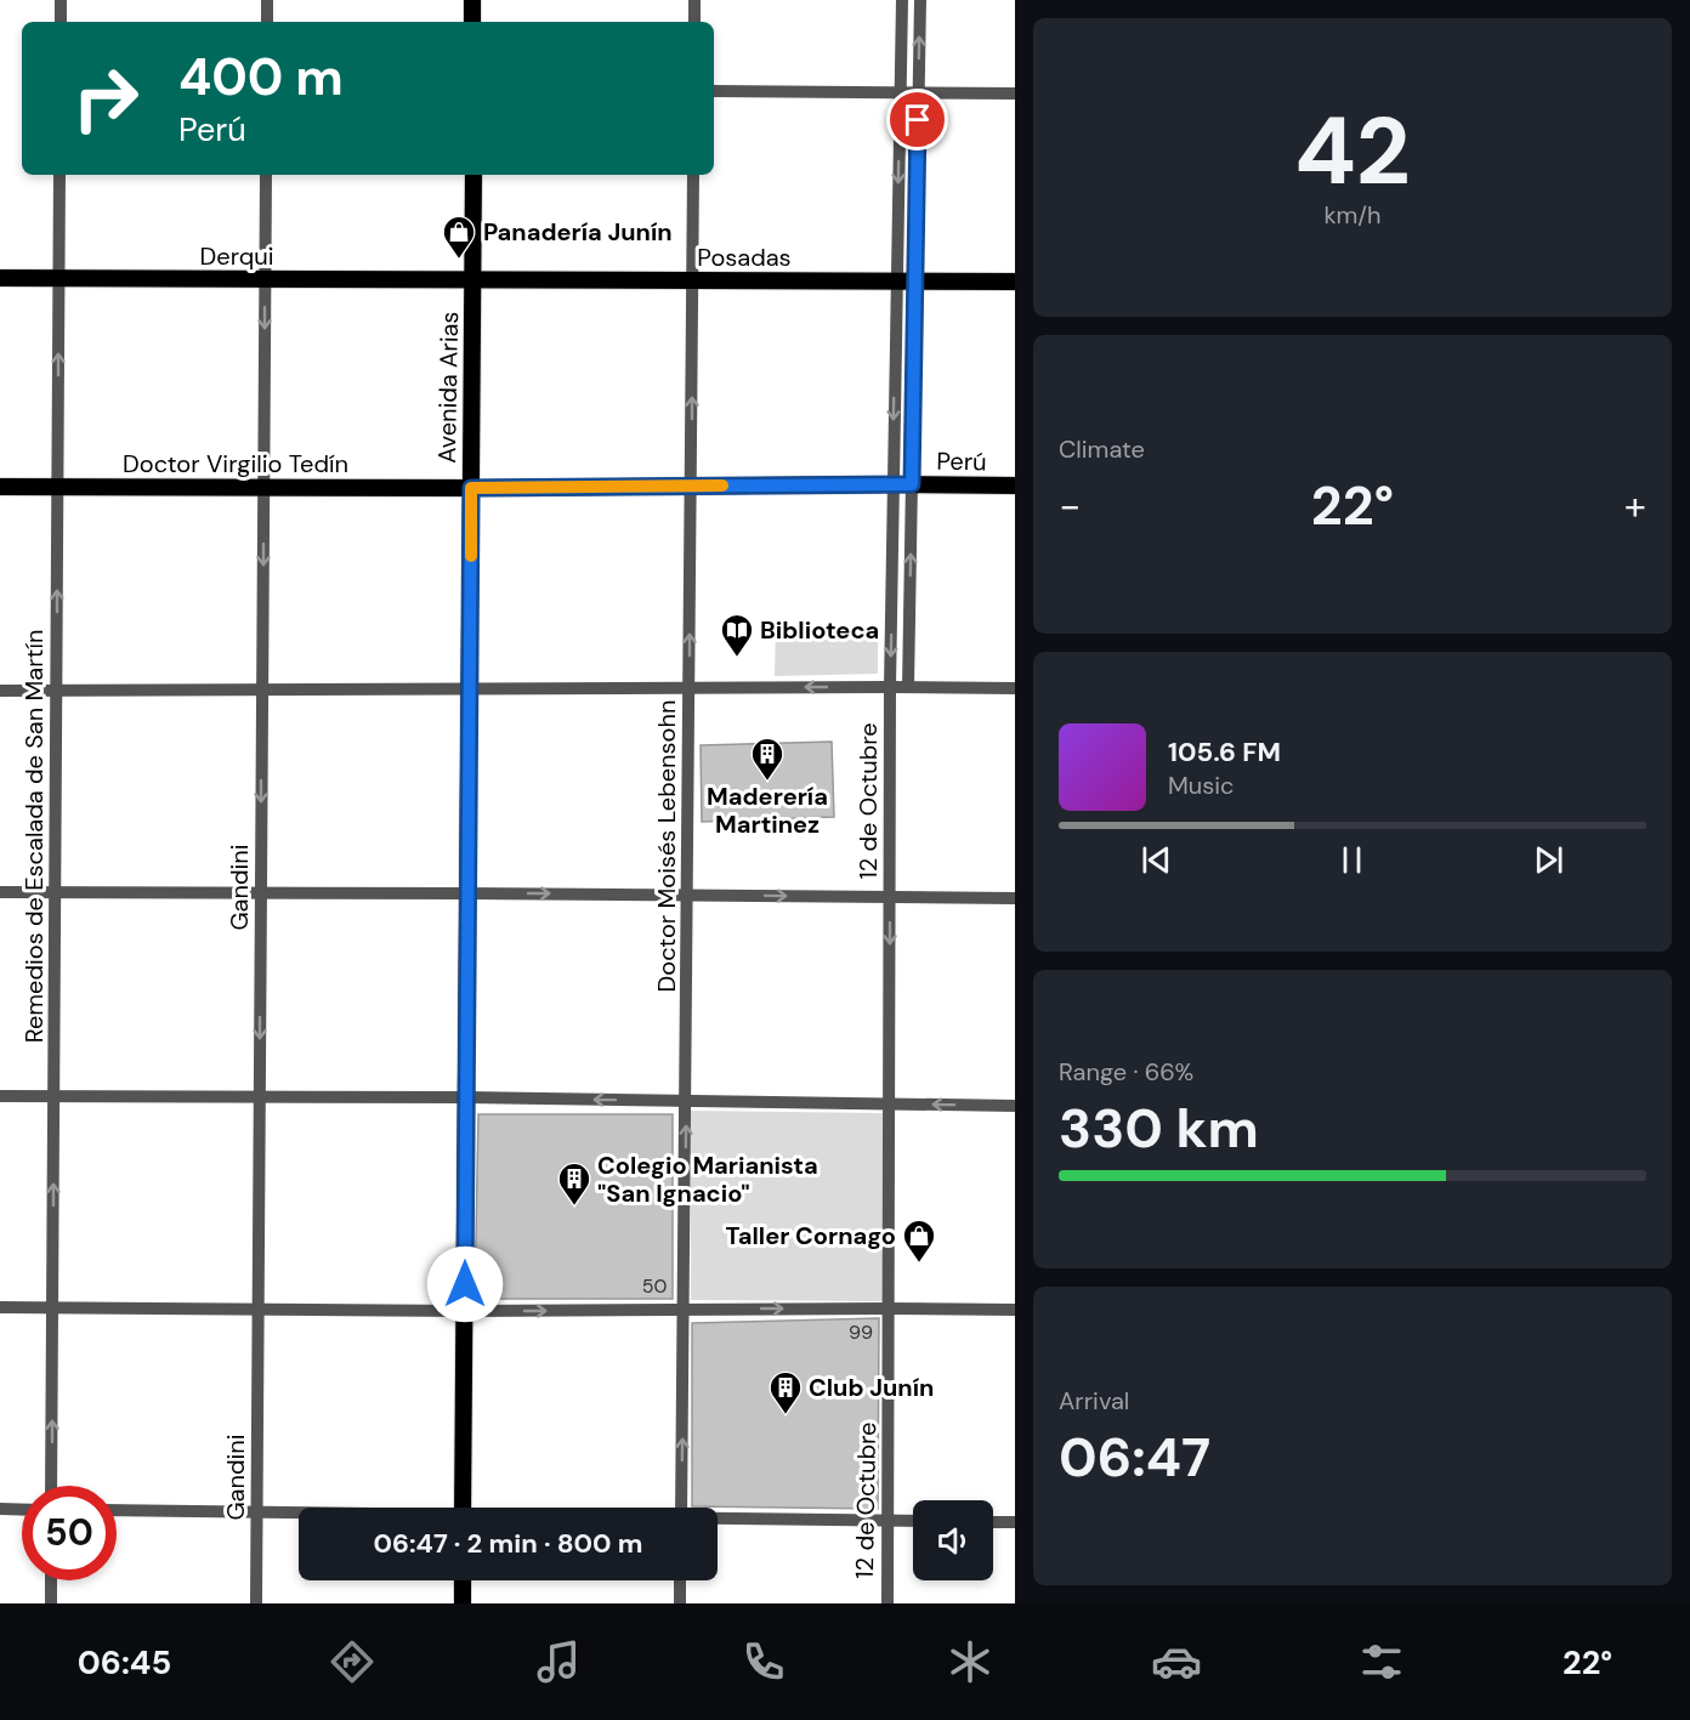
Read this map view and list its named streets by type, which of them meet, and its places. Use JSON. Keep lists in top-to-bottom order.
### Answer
{
  "streets": {
    "main road": [
      "Derqui",
      "Posadas",
      "Avenida Arias",
      "Perú",
      "Doctor Virgilio Tedín"
    ],
    "street": [
      "12 de Octubre",
      "Remedios de Escalada de San Martín",
      "Doctor Moisés Lebensohn",
      "Gandini"
    ]
  },
  "crossings": [
    ["Derqui", "Posadas"],
    ["Derqui", "Avenida Arias"],
    ["Derqui", "Remedios de Escalada de San Martín"],
    ["Derqui", "Gandini"],
    ["Posadas", "Avenida Arias"],
    ["Posadas", "12 de Octubre"],
    ["Posadas", "Doctor Moisés Lebensohn"],
    ["Avenida Arias", "Perú"],
    ["Avenida Arias", "Doctor Virgilio Tedín"],
    ["Perú", "Doctor Virgilio Tedín"],
    ["Perú", "12 de Octubre"],
    ["Perú", "Doctor Moisés Lebensohn"],
    ["Doctor Virgilio Tedín", "Remedios de Escalada de San Martín"],
    ["Doctor Virgilio Tedín", "Gandini"]
  ],
  "one_way": ["Remedios de Escalada de San Martín", "Doctor Moisés Lebensohn", "Gandini"],
  "places": {
    "shop": ["Panadería Junín", "Taller Cornago"],
    "library": ["Biblioteca"],
    "building": ["Maderería Martinez", "Colegio Marianista \"San Ignacio\"", "Club Junín"]
  },
  "house_numbers": ["50", "99"],
  "page": {
    "tile": [
      ["42", "km/h"],
      "Climate",
      ["Range · 66%", "330 km"],
      ["Arrival", "06:47"]
    ],
    "turn": ["400 m", "Perú"],
    "heat": ["−", "22°", "+"],
    "song": ["105.6 FM", "Music"],
    "limit": "50",
    "trip": "06:47 · 2 min · 800 m",
    "tabs": ["06:45", "22°"]
  }
}
